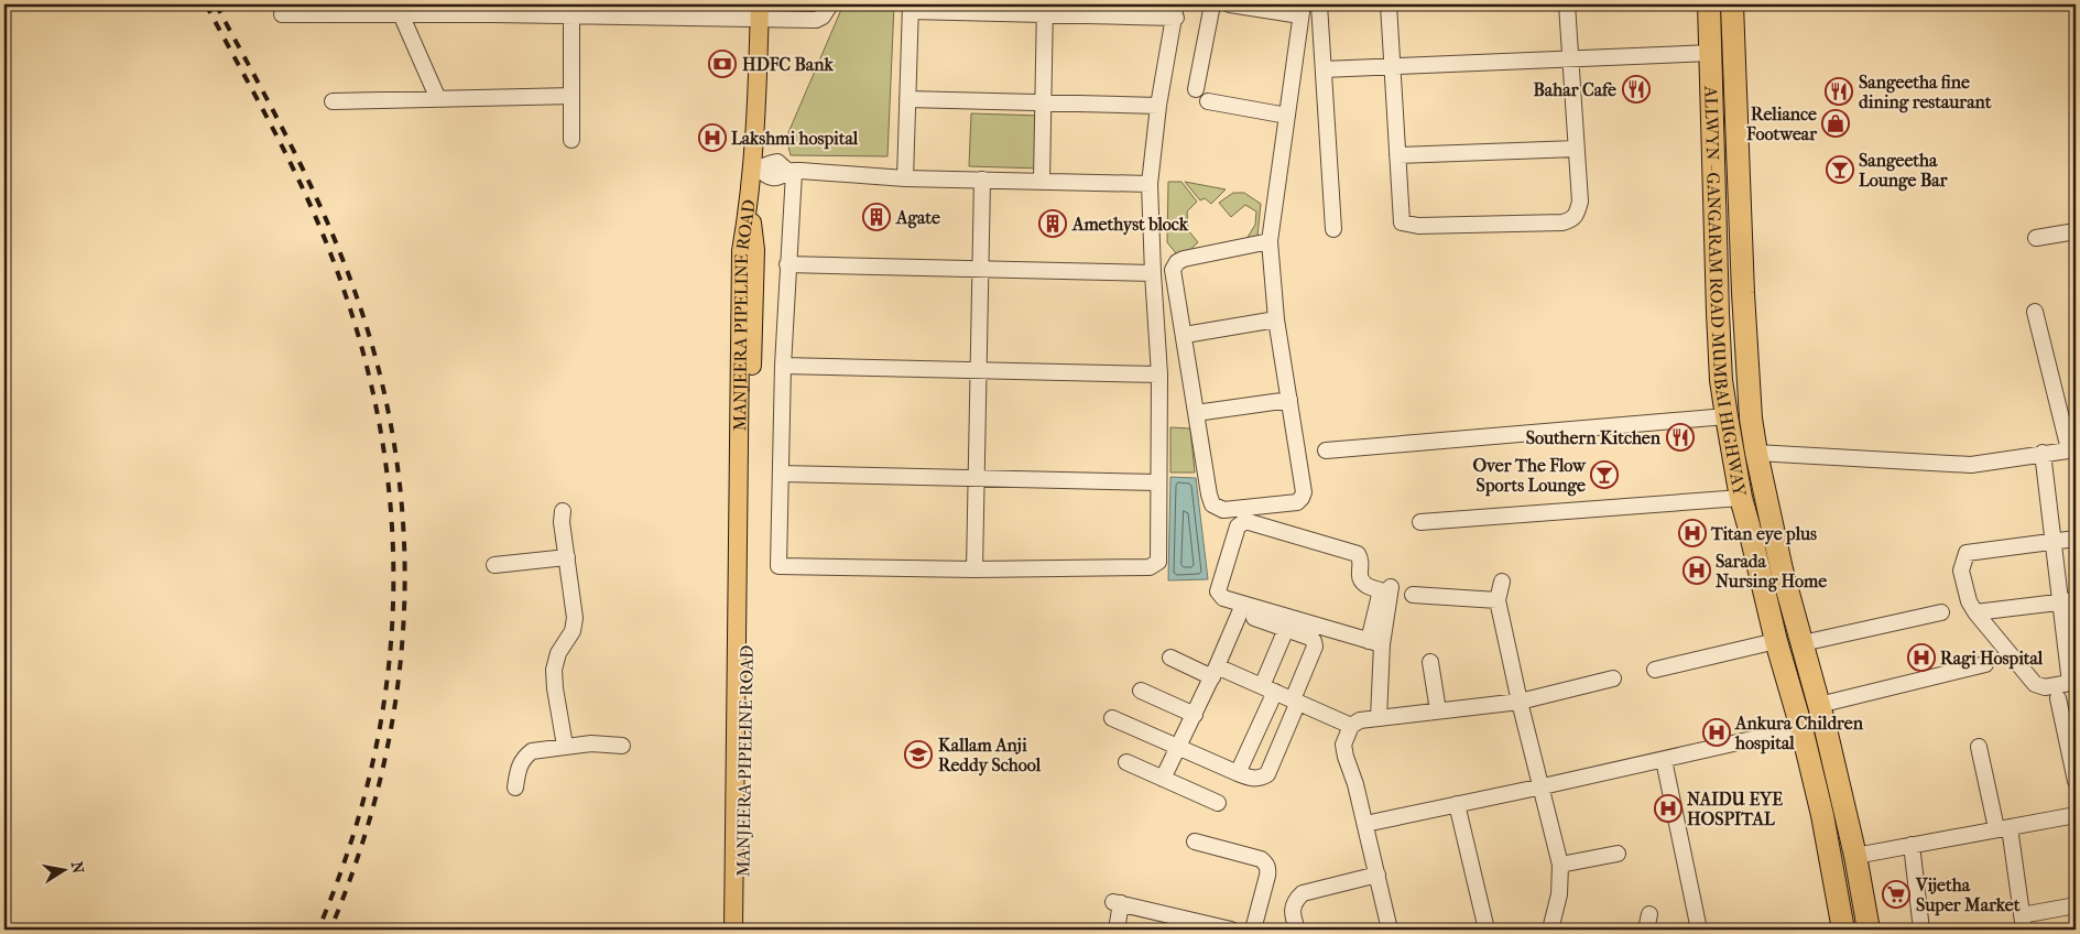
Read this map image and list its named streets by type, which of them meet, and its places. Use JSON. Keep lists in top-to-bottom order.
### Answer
{
  "streets": {
    "highway": ["ALLWYN - GANGARAM ROAD MUMBAI HIGHWAY"],
    "main road": ["MANJEERA PIPELINE ROAD"]
  },
  "places": {
    "bank": ["HDFC Bank"],
    "restaurant": ["Bahar Cafe", "Sangeetha fine dining restaurant", "Southern Kitchen"],
    "shop": ["Reliance Footwear"],
    "hospital": [
      "Lakshmi hospital",
      "Titan eye plus",
      "Sarada Nursing Home",
      "Ragi Hospital",
      "Ankura Children hospital",
      "NAIDU EYE HOSPITAL"
    ],
    "bar": ["Sangeetha Lounge Bar", "Over The Flow Sports Lounge"],
    "building": ["Agate", "Amethyst block"],
    "school or university": ["Kallam Anji Reddy School"],
    "supermarket": ["Vijetha Super Market"]
  },
  "north": "right"
}
